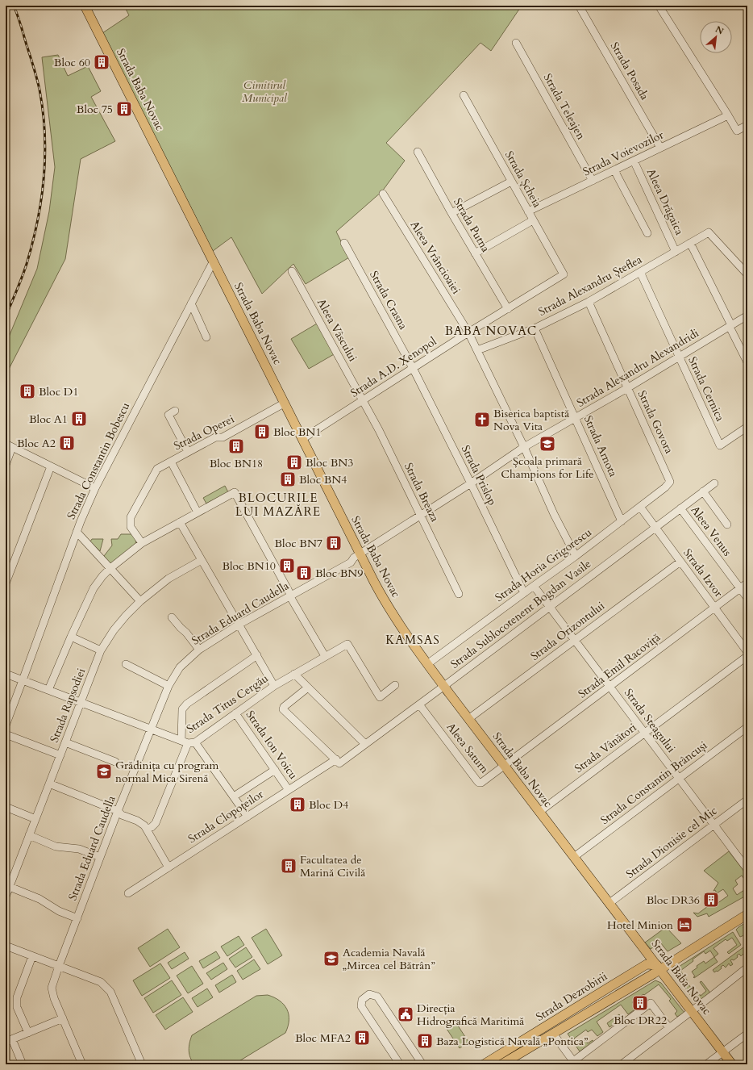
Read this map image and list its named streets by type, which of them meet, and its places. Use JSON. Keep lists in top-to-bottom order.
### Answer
{
  "streets": {
    "main road": ["Strada Baba Novac", "Strada Dezrobirii"],
    "street": [
      "Strada Posada",
      "Strada Teleajen",
      "Strada Voievozilor",
      "Strada Șcheia",
      "Aleea Drăgaica",
      "Strada Putna",
      "Aleea Vrâncioaiei",
      "Strada Alexandru Șteflea",
      "Strada Crasna",
      "Aleea Vâscului",
      "Strada A.D. Xenopol",
      "Strada Alexandru Alexandridi",
      "Strada Cernica",
      "Strada Govora",
      "Strada Operei",
      "Strada Arnota",
      "Strada Constantin Bobescu",
      "Strada Prislop",
      "Strada Breaza",
      "Aleea Venus",
      "Strada Horia Grigorescu",
      "Strada Izvor",
      "Strada Eduard Caudella",
      "Strada Sublocotenent Bogdan Vasile",
      "Strada Orizontului",
      "Strada Emil Racoviță",
      "Strada Titus Cergău",
      "Strada Rapsodiei",
      "Strada Steagului",
      "Strada Ion Voicu",
      "Aleea Saturn",
      "Strada Vânători",
      "Strada Constantin Brâncuși",
      "Strada Clopoțeilor",
      "Strada Dionisie cel Mic"
    ]
  },
  "crossings": [
    ["Strada Posada", "Strada Voievozilor"],
    ["Strada Baba Novac", "Strada A.D. Xenopol"],
    ["Strada Baba Novac", "Strada Alexandru Alexandridi"],
    ["Strada Baba Novac", "Strada Operei"],
    ["Strada Baba Novac", "Strada Constantin Bobescu"],
    ["Strada Baba Novac", "Strada Horia Grigorescu"],
    ["Strada Baba Novac", "Strada Eduard Caudella"],
    ["Strada Baba Novac", "Strada Sublocotenent Bogdan Vasile"],
    ["Strada Baba Novac", "Strada Orizontului"],
    ["Strada Baba Novac", "Strada Emil Racoviță"],
    ["Strada Baba Novac", "Aleea Saturn"],
    ["Strada Baba Novac", "Strada Vânători"],
    ["Strada Baba Novac", "Strada Constantin Brâncuși"],
    ["Strada Baba Novac", "Strada Dionisie cel Mic"],
    ["Strada Baba Novac", "Strada Dezrobirii"],
    ["Strada Teleajen", "Strada Voievozilor"],
    ["Strada Voievozilor", "Strada Șcheia"],
    ["Strada Voievozilor", "Aleea Drăgaica"],
    ["Strada Șcheia", "Strada A.D. Xenopol"],
    ["Aleea Drăgaica", "Strada Alexandru Șteflea"],
    ["Strada Putna", "Strada A.D. Xenopol"],
    ["Aleea Vrâncioaiei", "Strada Alexandru Șteflea"],
    ["Aleea Vrâncioaiei", "Strada A.D. Xenopol"],
    ["Aleea Vrâncioaiei", "Strada Alexandru Alexandridi"],
    ["Aleea Vrâncioaiei", "Strada Horia Grigorescu"],
    ["Strada Alexandru Șteflea", "Strada Cernica"],
    ["Strada Alexandru Șteflea", "Strada Govora"],
    ["Strada Alexandru Șteflea", "Strada Arnota"],
    ["Strada Crasna", "Strada A.D. Xenopol"],
    ["Strada Crasna", "Strada Prislop"],
    ["Aleea Vâscului", "Strada A.D. Xenopol"],
    ["Aleea Vâscului", "Strada Breaza"],
    ["Strada A.D. Xenopol", "Strada Prislop"],
    ["Strada A.D. Xenopol", "Strada Breaza"],
    ["Strada Alexandru Alexandridi", "Strada Cernica"],
    ["Strada Alexandru Alexandridi", "Strada Govora"],
    ["Strada Alexandru Alexandridi", "Strada Arnota"],
    ["Strada Alexandru Alexandridi", "Strada Prislop"],
    ["Strada Alexandru Alexandridi", "Strada Breaza"],
    ["Strada Alexandru Alexandridi", "Strada Eduard Caudella"],
    ["Strada Govora", "Strada Horia Grigorescu"],
    ["Strada Arnota", "Strada Horia Grigorescu"],
    ["Strada Prislop", "Strada Horia Grigorescu"],
    ["Aleea Venus", "Strada Sublocotenent Bogdan Vasile"],
    ["Aleea Venus", "Strada Emil Racoviță"],
    ["Strada Horia Grigorescu", "Strada Izvor"],
    ["Strada Horia Grigorescu", "Strada Steagului"],
    ["Strada Izvor", "Strada Sublocotenent Bogdan Vasile"],
    ["Strada Izvor", "Strada Orizontului"],
    ["Strada Izvor", "Strada Emil Racoviță"],
    ["Strada Sublocotenent Bogdan Vasile", "Strada Steagului"],
    ["Strada Sublocotenent Bogdan Vasile", "Aleea Saturn"],
    ["Strada Sublocotenent Bogdan Vasile", "Strada Clopoțeilor"],
    ["Strada Orizontului", "Strada Steagului"],
    ["Strada Emil Racoviță", "Strada Steagului"],
    ["Strada Emil Racoviță", "Aleea Saturn"],
    ["Strada Titus Cergău", "Strada Ion Voicu"],
    ["Strada Steagului", "Strada Vânători"],
    ["Strada Steagului", "Strada Constantin Brâncuși"],
    ["Strada Steagului", "Strada Dionisie cel Mic"],
    ["Strada Ion Voicu", "Strada Clopoțeilor"]
  ],
  "districts": ["BABA NOVAC", "BLOCURILE LUI MAZĂRE", "KAMSAS"],
  "parks": ["Cimitirul Municipal"],
  "places": {
    "building": [
      "Bloc 60",
      "Bloc 75",
      "Bloc D1",
      "Bloc A1",
      "Bloc BN1",
      "Bloc A2",
      "Bloc BN18",
      "Bloc BN3",
      "Bloc BN4",
      "Bloc BN7",
      "Bloc BN10",
      "Bloc BN9",
      "Bloc D4",
      "Facultatea de Marină Civilă",
      "Bloc DR36",
      "Bloc DR22",
      "Bloc MFA2",
      "Baza Logistică Navală „Pontica”"
    ],
    "church": ["Biserica baptistă Nova Vita"],
    "school or university": ["Școala primară Champions for Life", "Grădinița cu program normal Mica Sirenă", "Academia Navală „Mircea cel Bătrân”"],
    "hotel": ["Hotel Minion"],
    "public building": ["Direcția Hidrografică Maritimă"]
  },
  "north": "top right"
}
